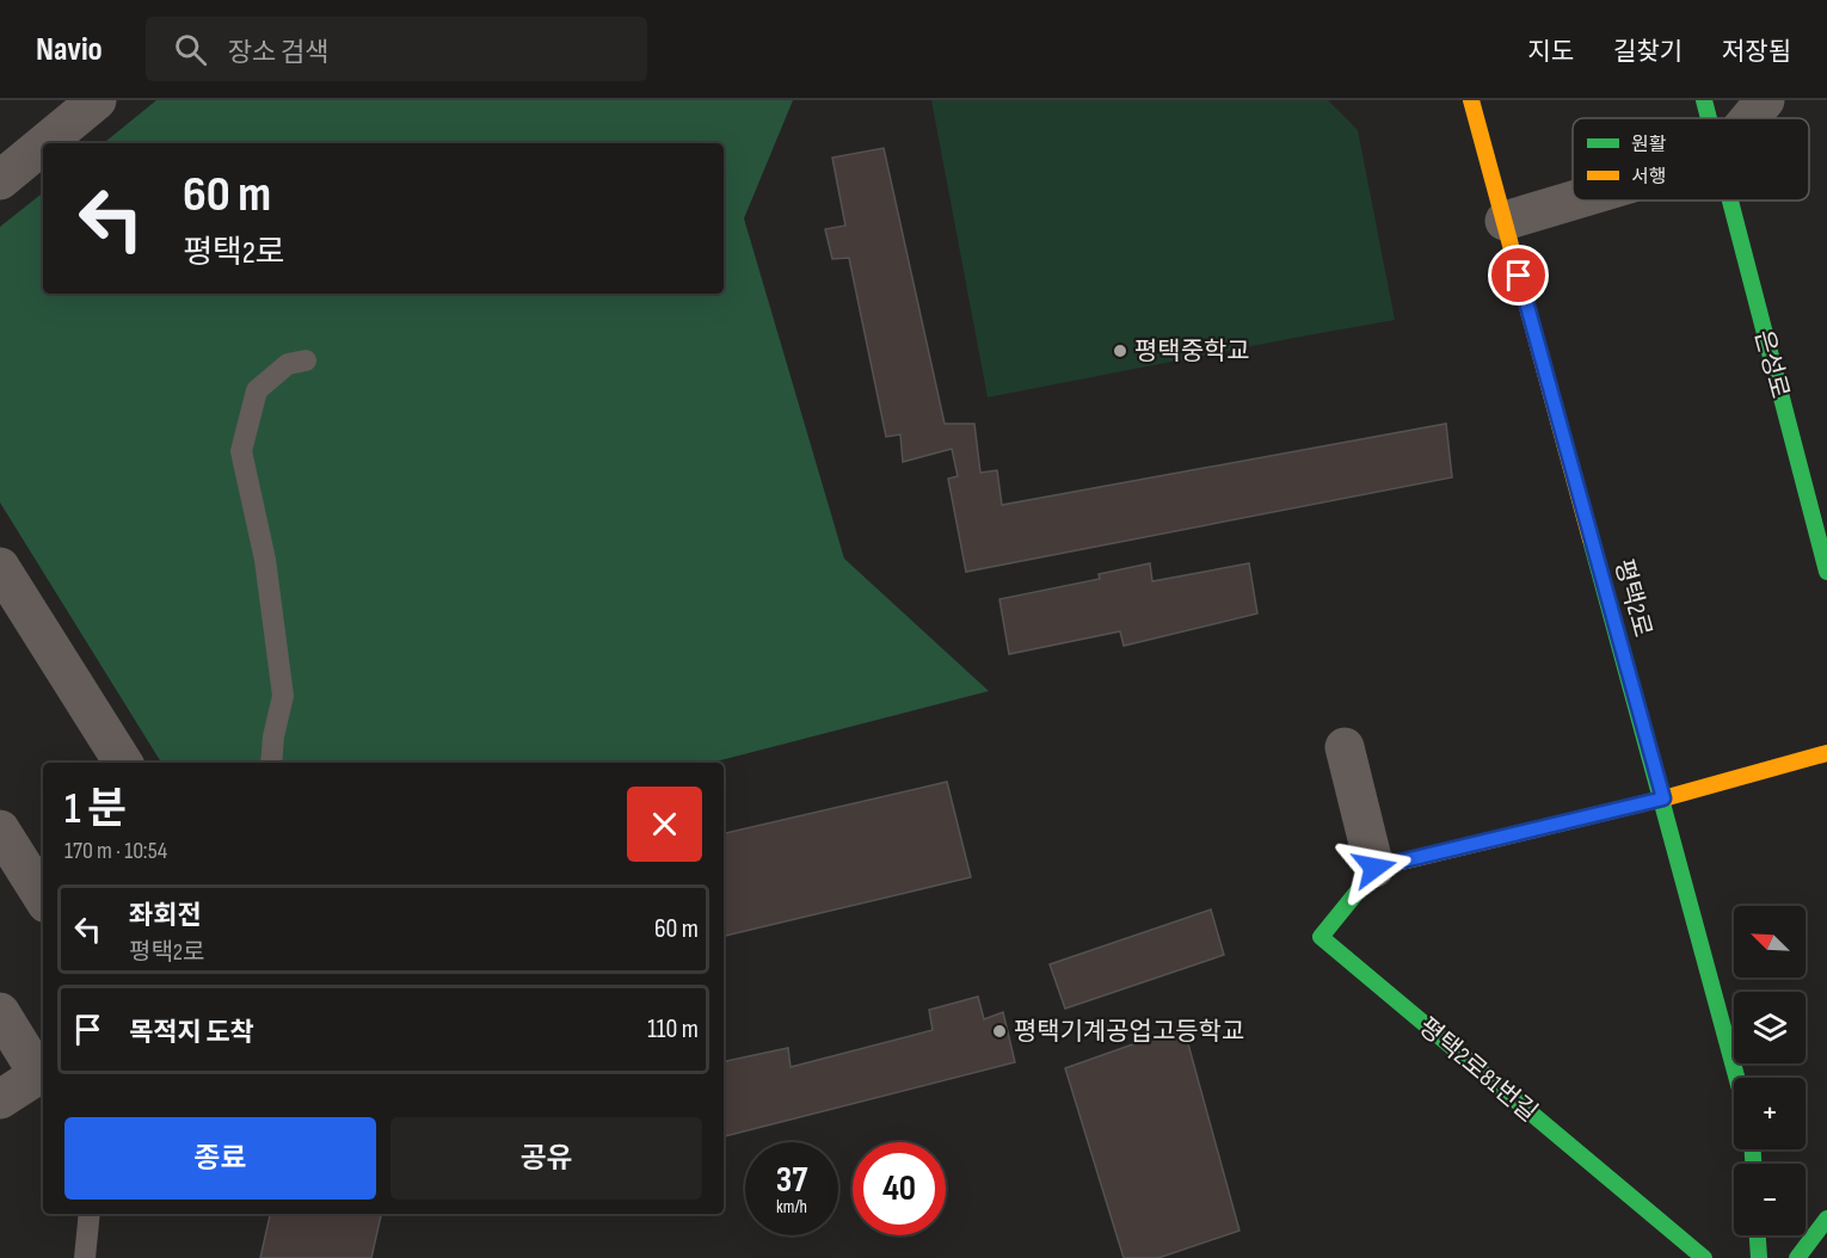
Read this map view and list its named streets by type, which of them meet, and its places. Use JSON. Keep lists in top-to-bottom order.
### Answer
{
  "streets": {
    "street": ["은성로", "평택2로", "평택2로81번길"]
  },
  "places": ["평택중학교", "평택기계공업고등학교"],
  "legend": ["원활", "서행"],
  "north": "top left",
  "page": {
    "header": "Navio",
    "search": "장소 검색",
    "nav": ["지도", "길찾기", "저장됨"],
    "turn": ["60 m", "평택2로"],
    "heading": ["1 분", "170 m · 10:54"],
    "list": [
      {
        "name": "좌회전",
        "note": "평택2로",
        "value": "60 m"
      },
      {
        "name": "목적지 도착",
        "value": "110 m"
      }
    ],
    "map_buttons": ["+", "−"],
    "buttons": ["종료", "공유"],
    "speed": "37 km/h",
    "limit": "40"
  }
}
